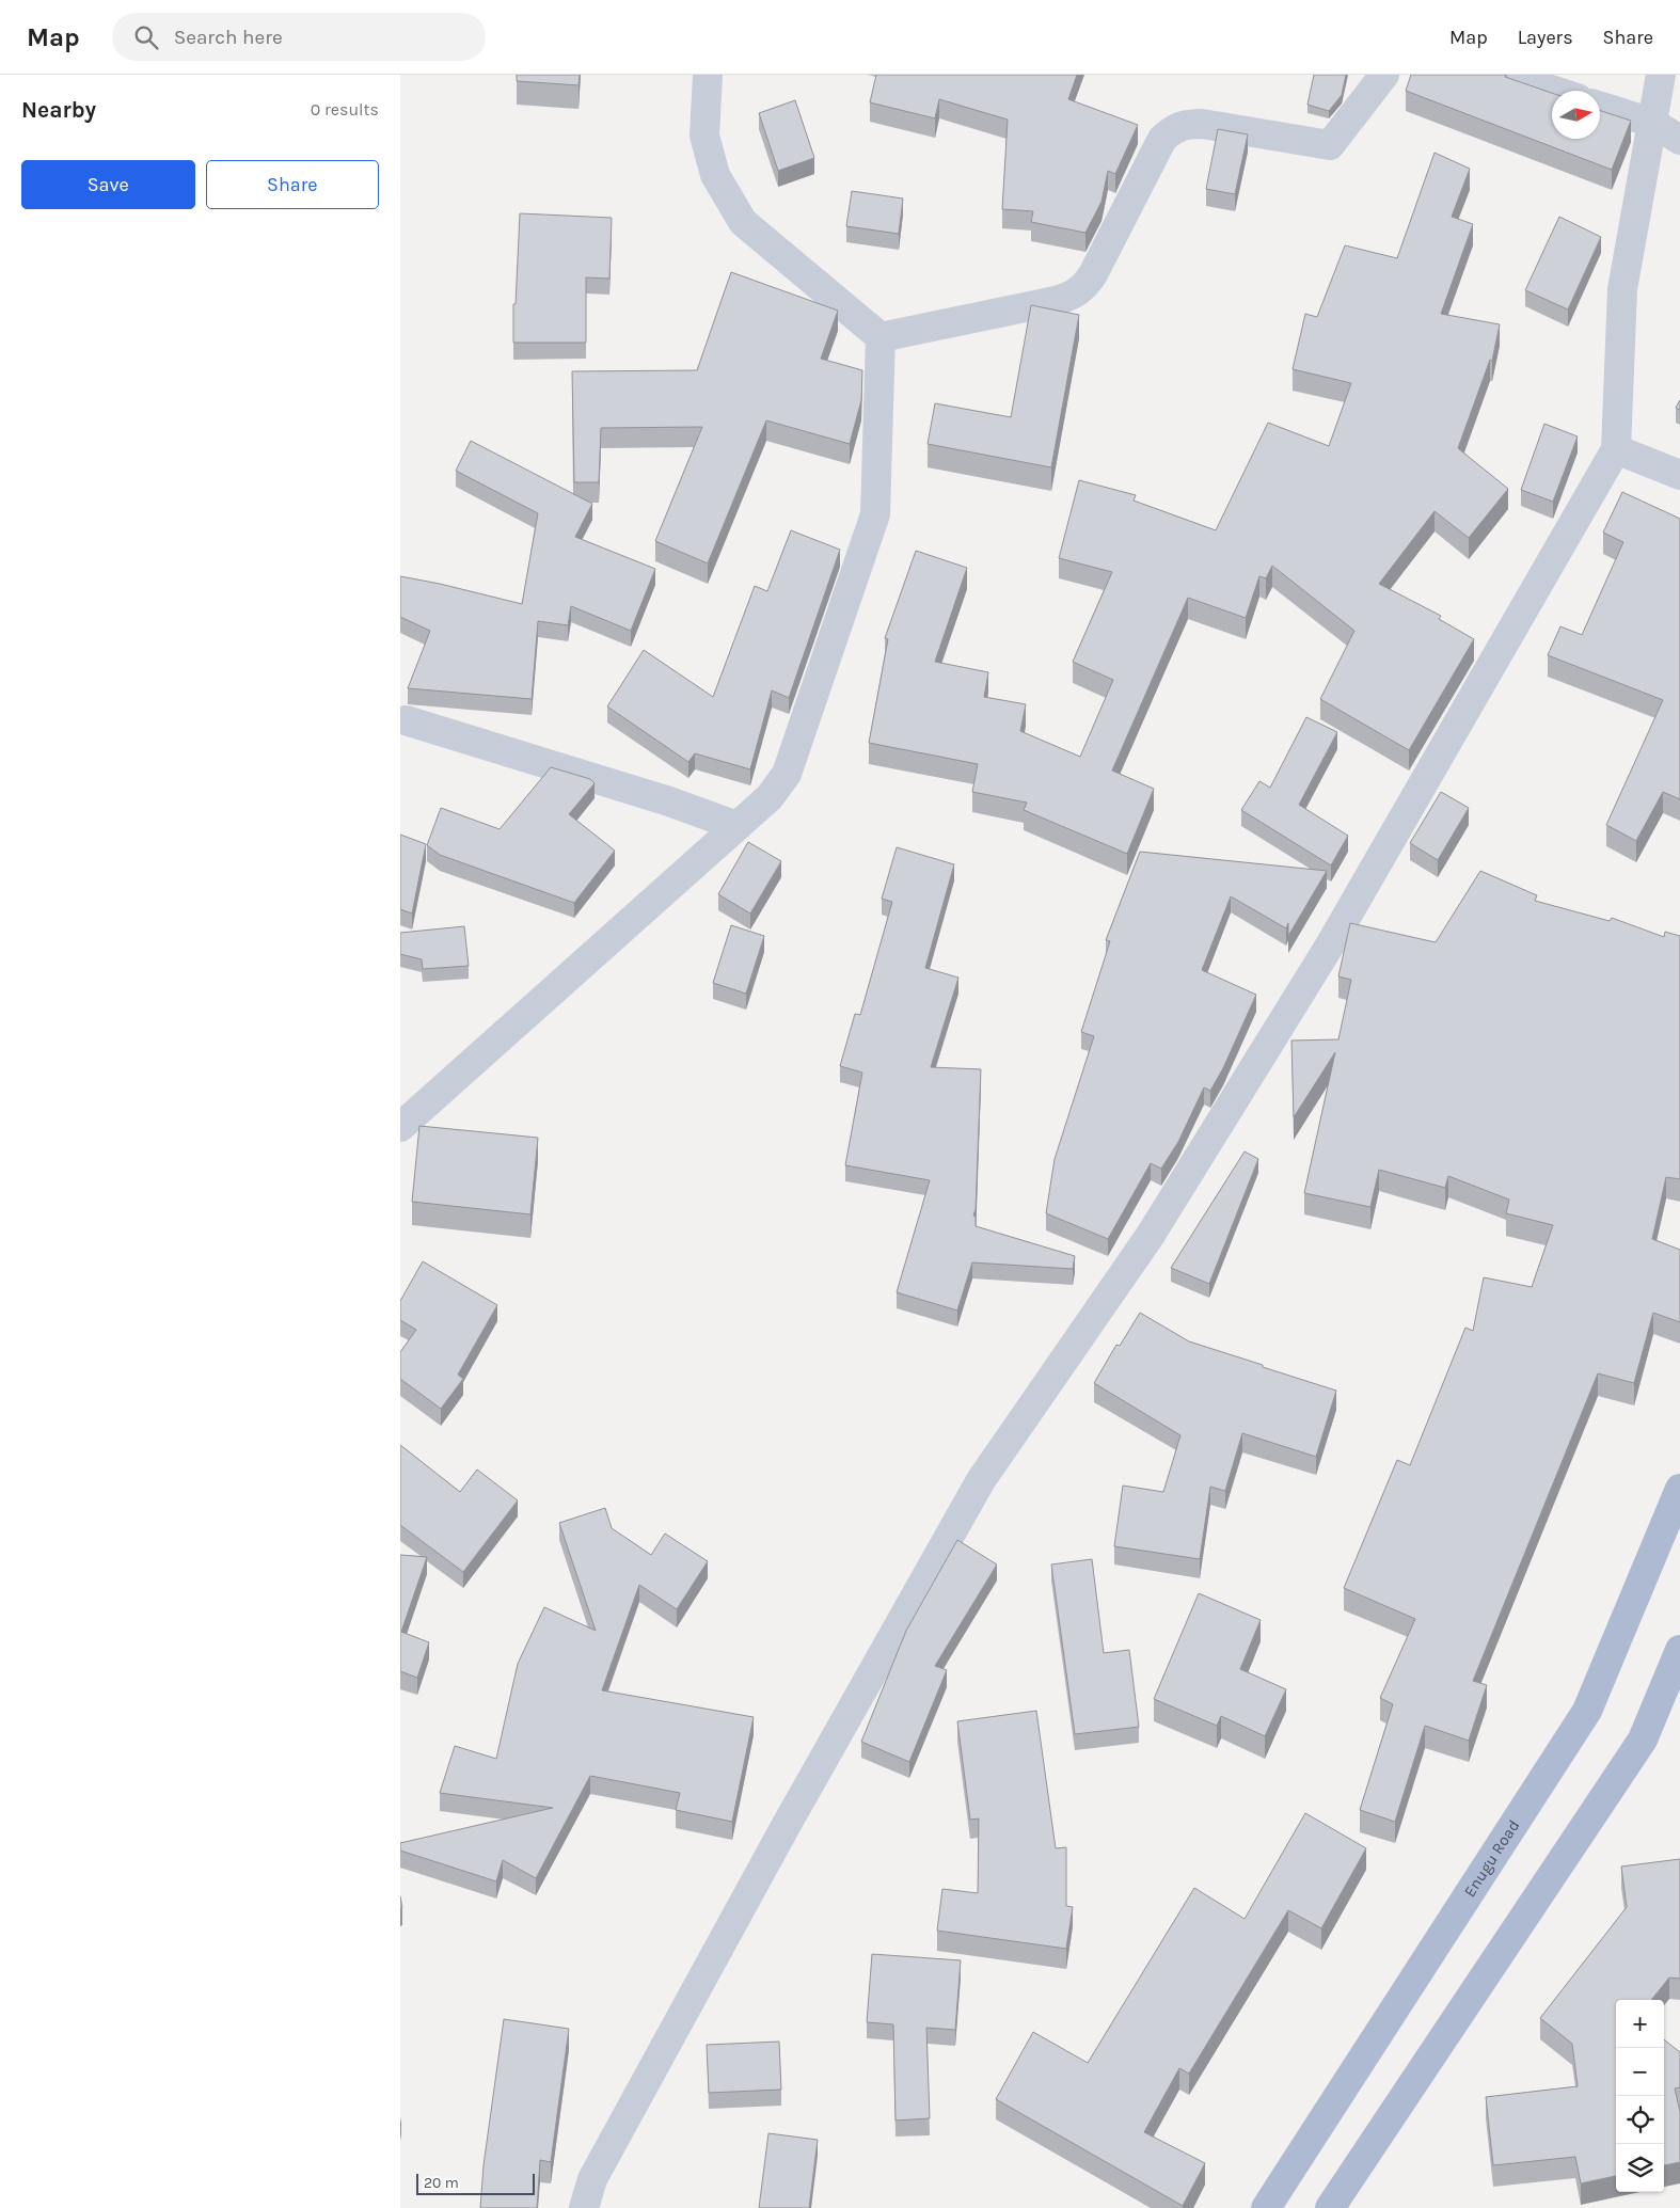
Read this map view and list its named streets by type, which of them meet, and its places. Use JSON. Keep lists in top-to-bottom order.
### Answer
{
  "streets": {
    "main road": ["Enugu Road"]
  },
  "scale_bar": "20 m",
  "north": "right",
  "page": {
    "header": "Map",
    "search": "Search here",
    "nav": ["Map", "Layers", "Share"],
    "heading": ["Nearby", "0 results"],
    "buttons": ["Save", "Share"],
    "map_buttons": ["+", "−"],
    "scale": "20 m"
  }
}
